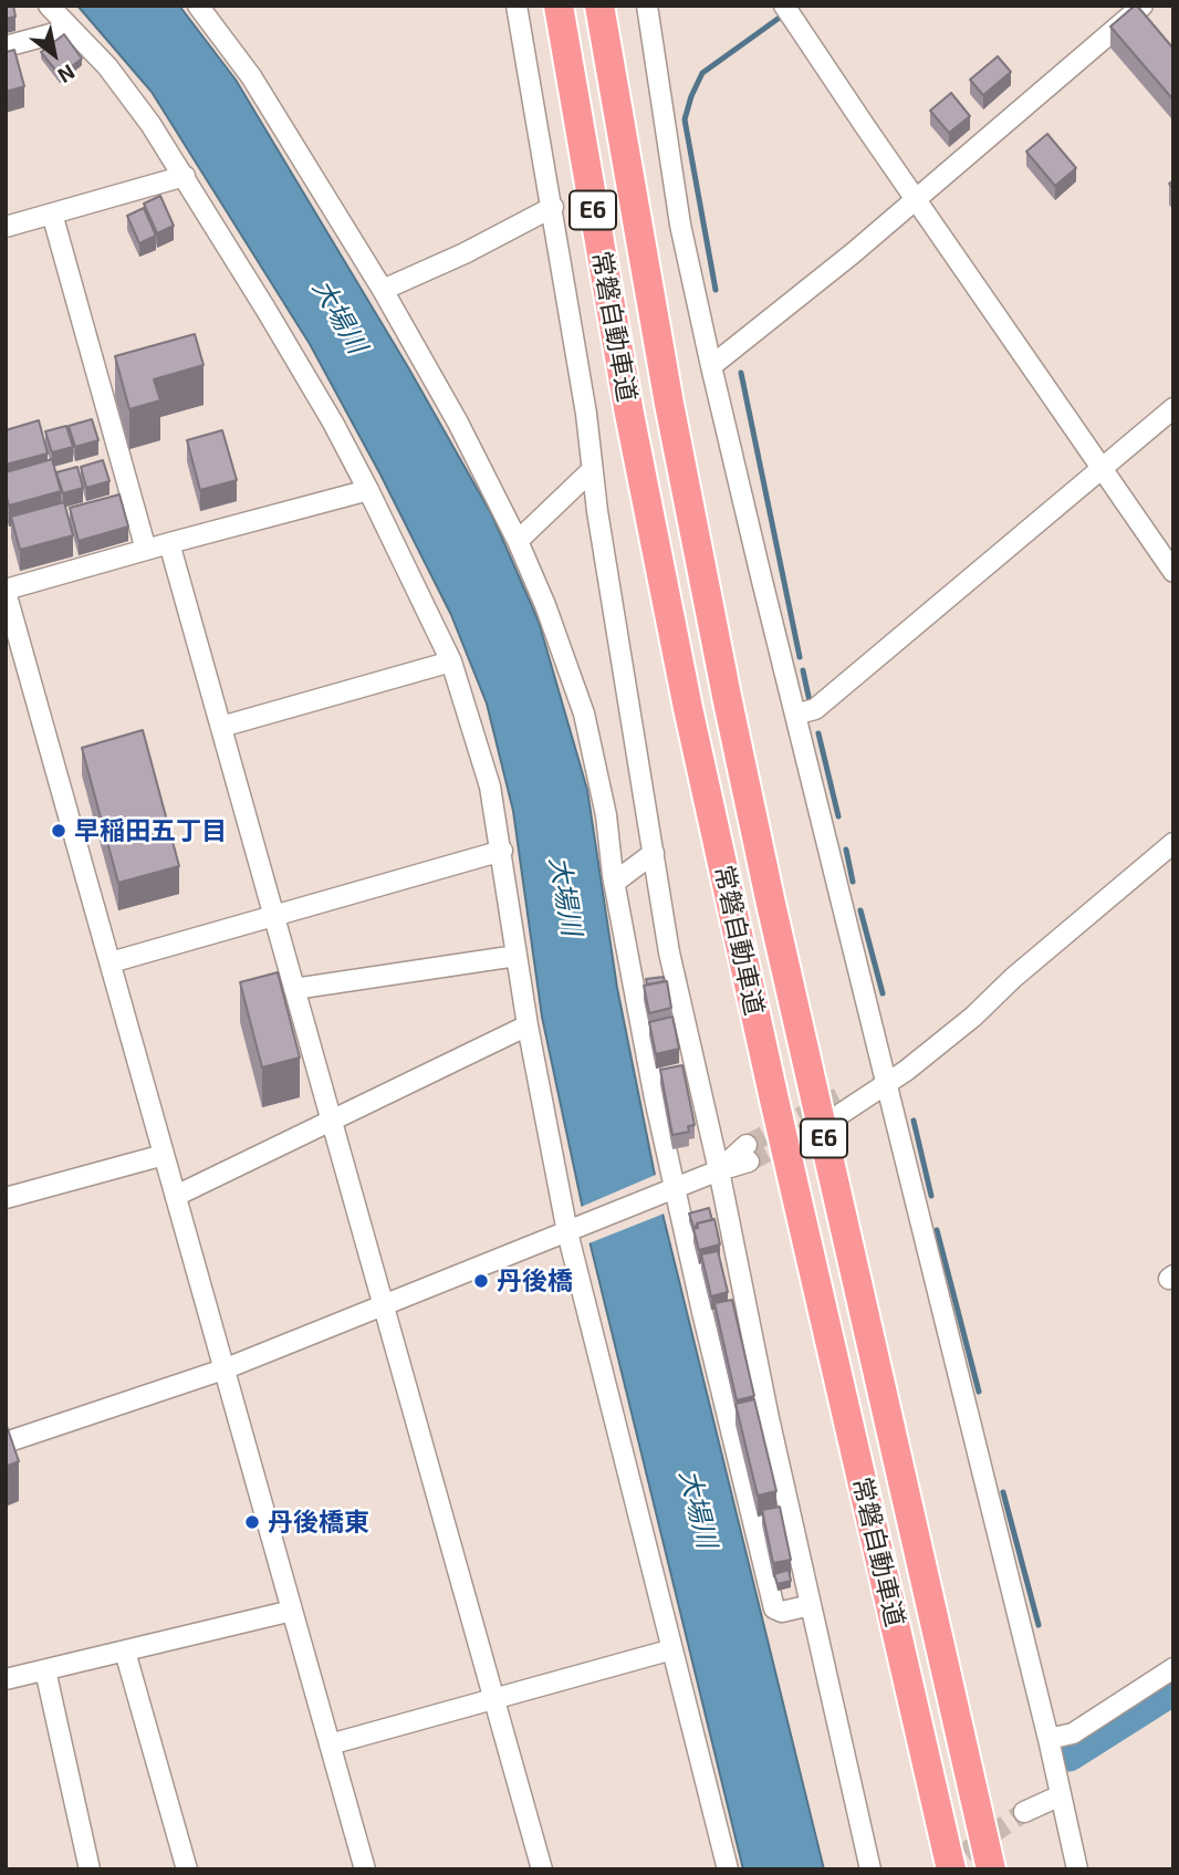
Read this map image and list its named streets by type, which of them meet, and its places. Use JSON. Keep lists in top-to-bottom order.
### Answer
{
  "streets": {
    "highway": ["E6", "常磐自動車道"]
  },
  "water": ["大場川"],
  "places": ["早稲田五丁目", "丹後橋", "丹後橋東"],
  "north": "bottom right"
}
